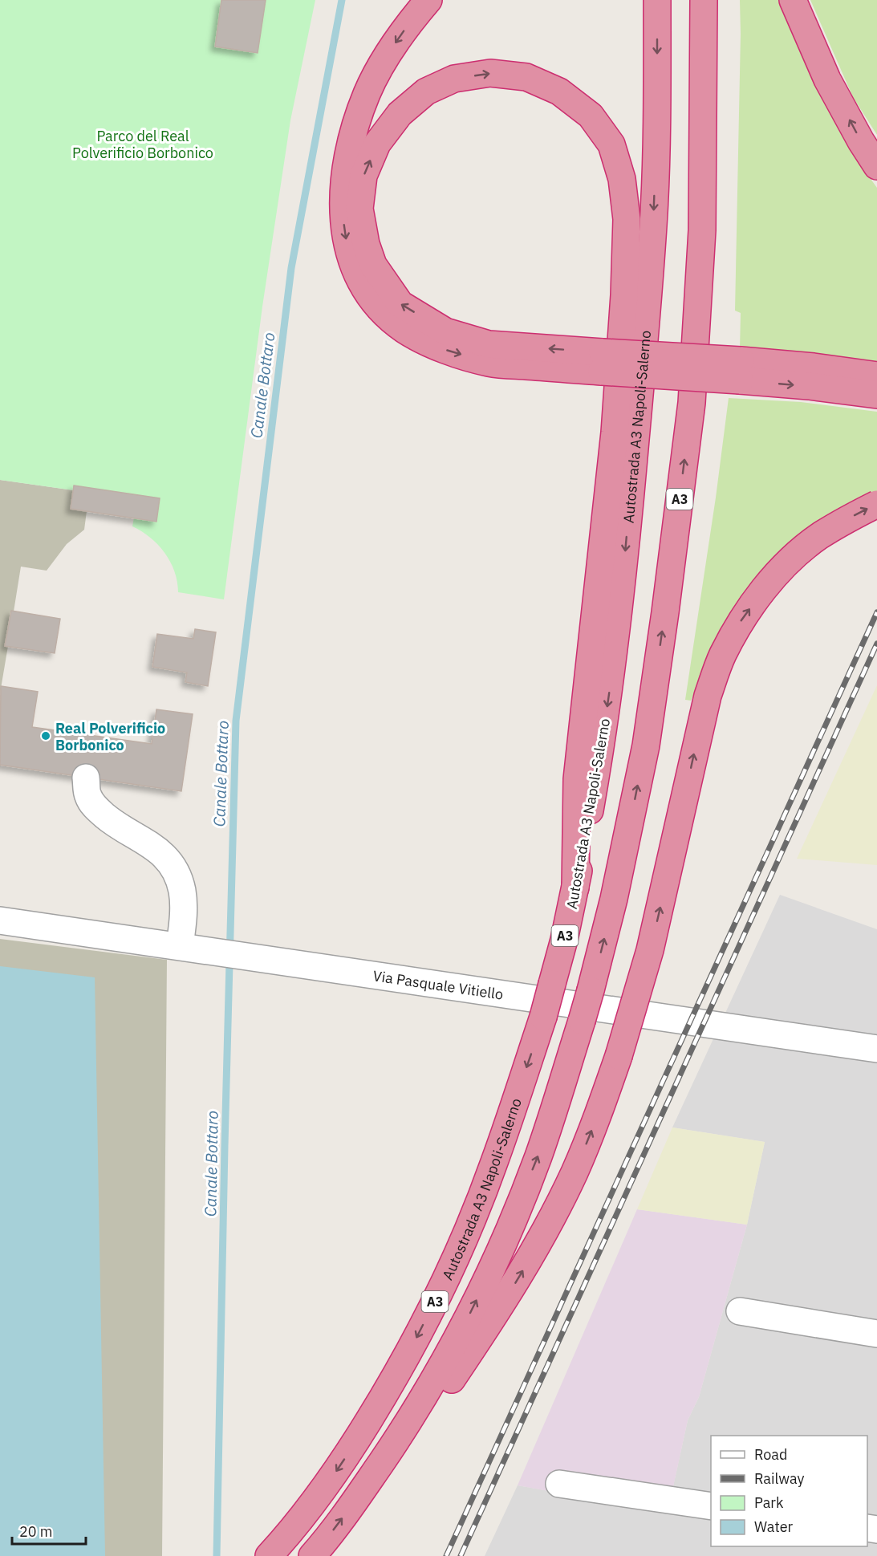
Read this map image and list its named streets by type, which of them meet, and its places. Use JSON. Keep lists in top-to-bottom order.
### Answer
{
  "streets": {
    "highway": ["Autostrada A3 Napoli-Salerno", "A3"],
    "street": ["Via Pasquale Vitiello"]
  },
  "water": ["Canale Bottaro"],
  "parks": ["Parco del Real Polverificio Borbonico"],
  "places": ["Real Polverificio Borbonico"],
  "legend": [
    "Road",
    "Railway",
    "Park",
    "Water"
  ],
  "scale_bar": "20 m"
}
